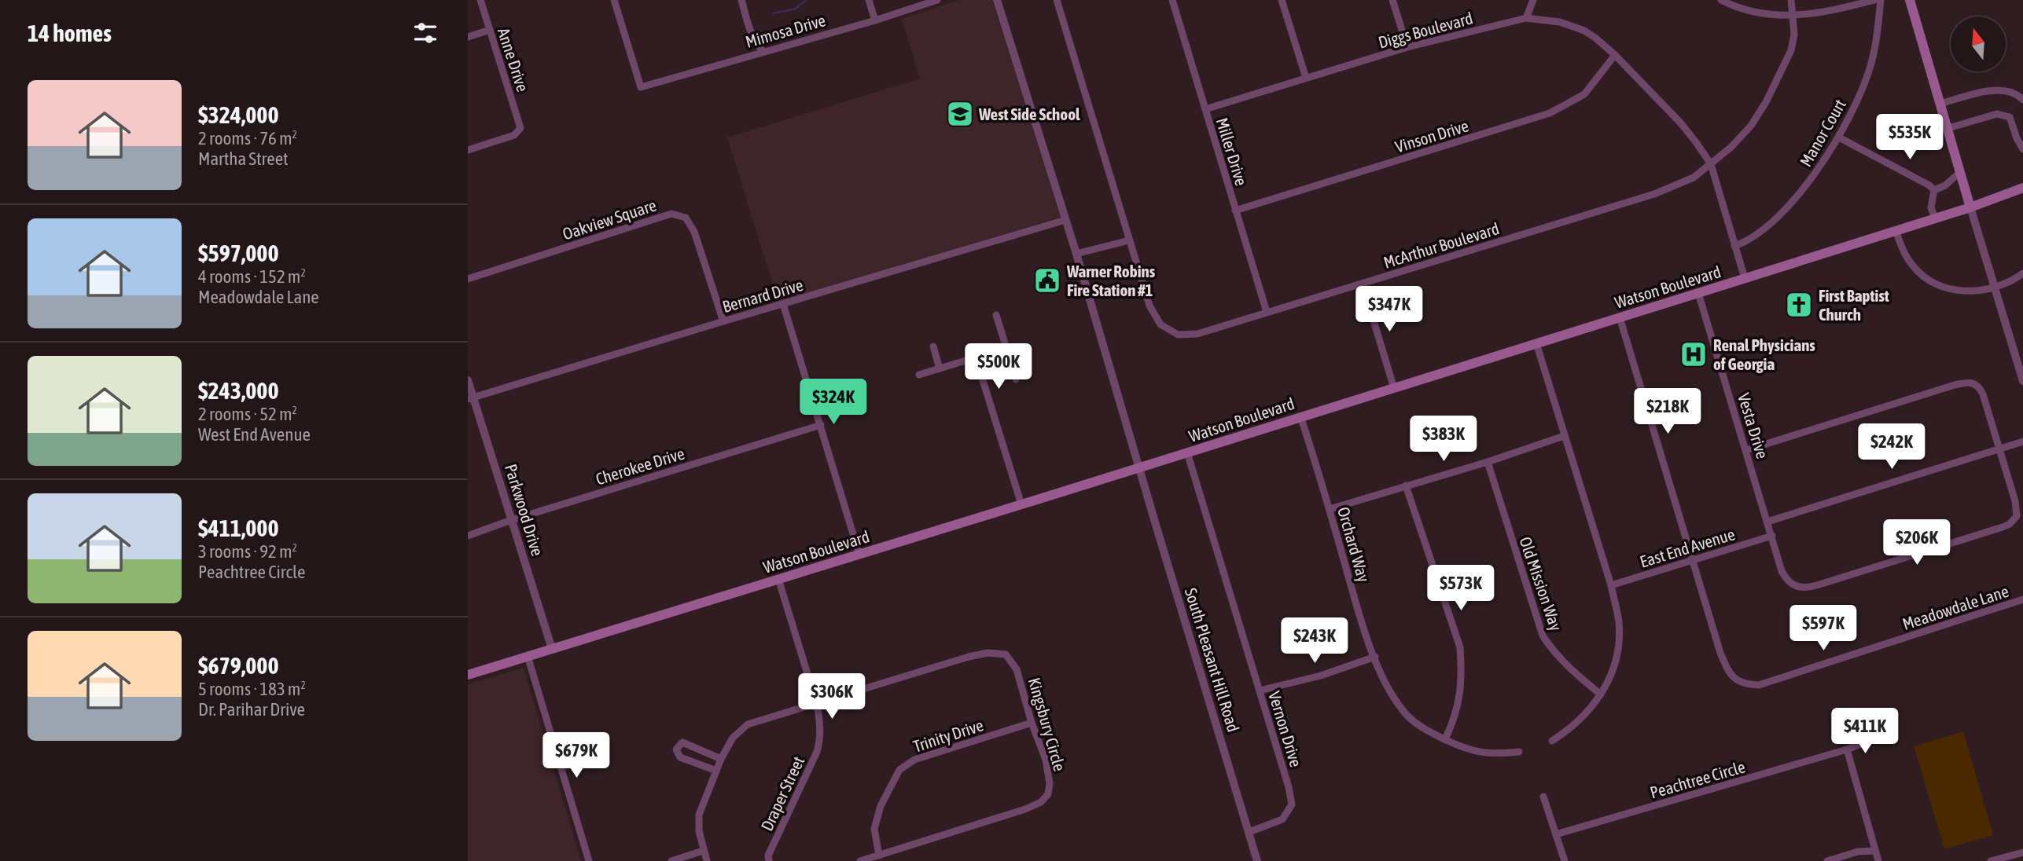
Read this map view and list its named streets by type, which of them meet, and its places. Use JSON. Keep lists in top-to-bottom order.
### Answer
{
  "streets": {
    "main road": ["Watson Boulevard"],
    "street": [
      "Diggs Boulevard",
      "Mimosa Drive",
      "Anne Drive",
      "Manor Court",
      "Vinson Drive",
      "Miller Drive",
      "Oakview Square",
      "McArthur Boulevard",
      "Bernard Drive",
      "Vesta Drive",
      "Cherokee Drive",
      "Parkwood Drive",
      "Orchard Way",
      "East End Avenue",
      "Old Mission Way",
      "Meadowdale Lane",
      "South Pleasant Hill Road",
      "Kingsbury Circle",
      "Vernon Drive",
      "Trinity Drive",
      "Peachtree Circle",
      "Draper Street"
    ]
  },
  "crossings": [
    ["Diggs Boulevard", "Manor Court"],
    ["Diggs Boulevard", "Vinson Drive"],
    ["Diggs Boulevard", "Miller Drive"],
    ["Diggs Boulevard", "McArthur Boulevard"],
    ["Diggs Boulevard", "Watson Boulevard"],
    ["Vinson Drive", "Miller Drive"],
    ["Miller Drive", "McArthur Boulevard"],
    ["Oakview Square", "Bernard Drive"],
    ["Watson Boulevard", "Vesta Drive"],
    ["Watson Boulevard", "Parkwood Drive"],
    ["Watson Boulevard", "Orchard Way"],
    ["Watson Boulevard", "Meadowdale Lane"],
    ["Watson Boulevard", "South Pleasant Hill Road"],
    ["Watson Boulevard", "Vernon Drive"],
    ["Watson Boulevard", "Draper Street"],
    ["Bernard Drive", "Parkwood Drive"],
    ["Bernard Drive", "South Pleasant Hill Road"],
    ["Vesta Drive", "East End Avenue"],
    ["Cherokee Drive", "Parkwood Drive"],
    ["East End Avenue", "Meadowdale Lane"],
    ["South Pleasant Hill Road", "Vernon Drive"],
    ["Kingsbury Circle", "Trinity Drive"],
    ["Kingsbury Circle", "Draper Street"]
  ],
  "places": {
    "school or university": ["West Side School"],
    "public building": ["Warner Robins Fire Station #1"],
    "church": ["First Baptist Church"],
    "hospital": ["Renal Physicians of Georgia"]
  },
  "north": "top",
  "page": {
    "heading": "14 homes",
    "list": [
      {
        "name": "$324,000",
        "note": "2 rooms · 76 m² · Martha Street"
      },
      {
        "name": "$597,000",
        "note": "4 rooms · 152 m² · Meadowdale Lane"
      },
      {
        "name": "$243,000",
        "note": "2 rooms · 52 m² · West End Avenue"
      },
      {
        "name": "$411,000",
        "note": "3 rooms · 92 m² · Peachtree Circle"
      },
      {
        "name": "$679,000",
        "note": "5 rooms · 183 m² · Dr. Parihar Drive"
      }
    ],
    "price": [
      "$535K",
      "$347K",
      "$500K",
      "$324K",
      "$218K",
      "$383K",
      "$242K",
      "$206K",
      "$573K",
      "$597K",
      "$243K",
      "$306K",
      "$411K",
      "$679K"
    ]
  }
}
